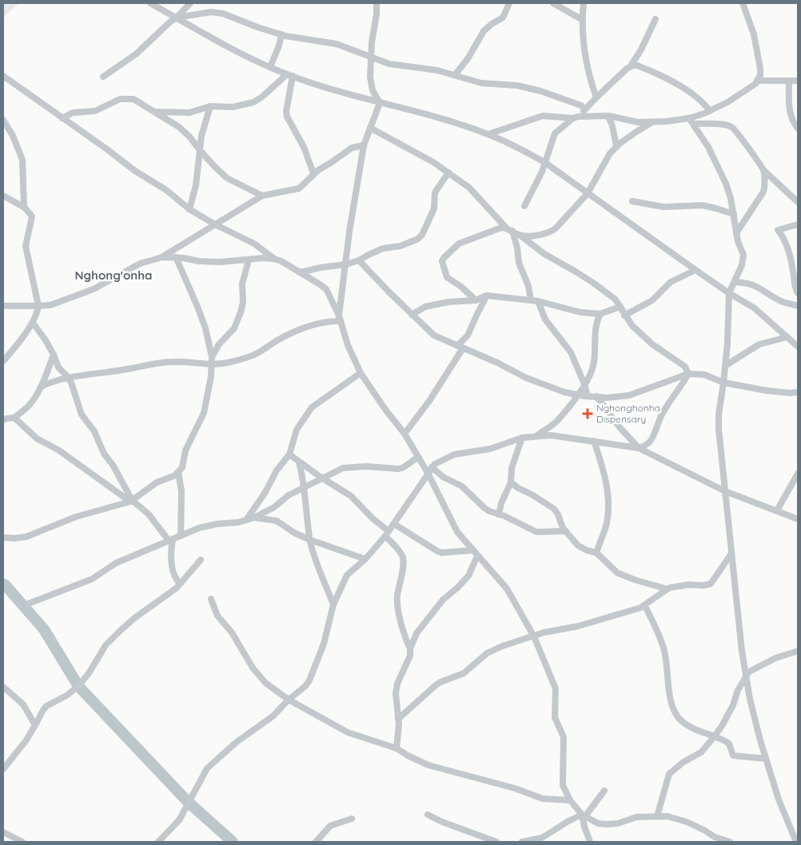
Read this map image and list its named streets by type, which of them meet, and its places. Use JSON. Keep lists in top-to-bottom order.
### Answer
{
  "districts": ["Nghong'onha"],
  "places": {
    "health": ["Nghonghonha Dispensary"]
  }
}
